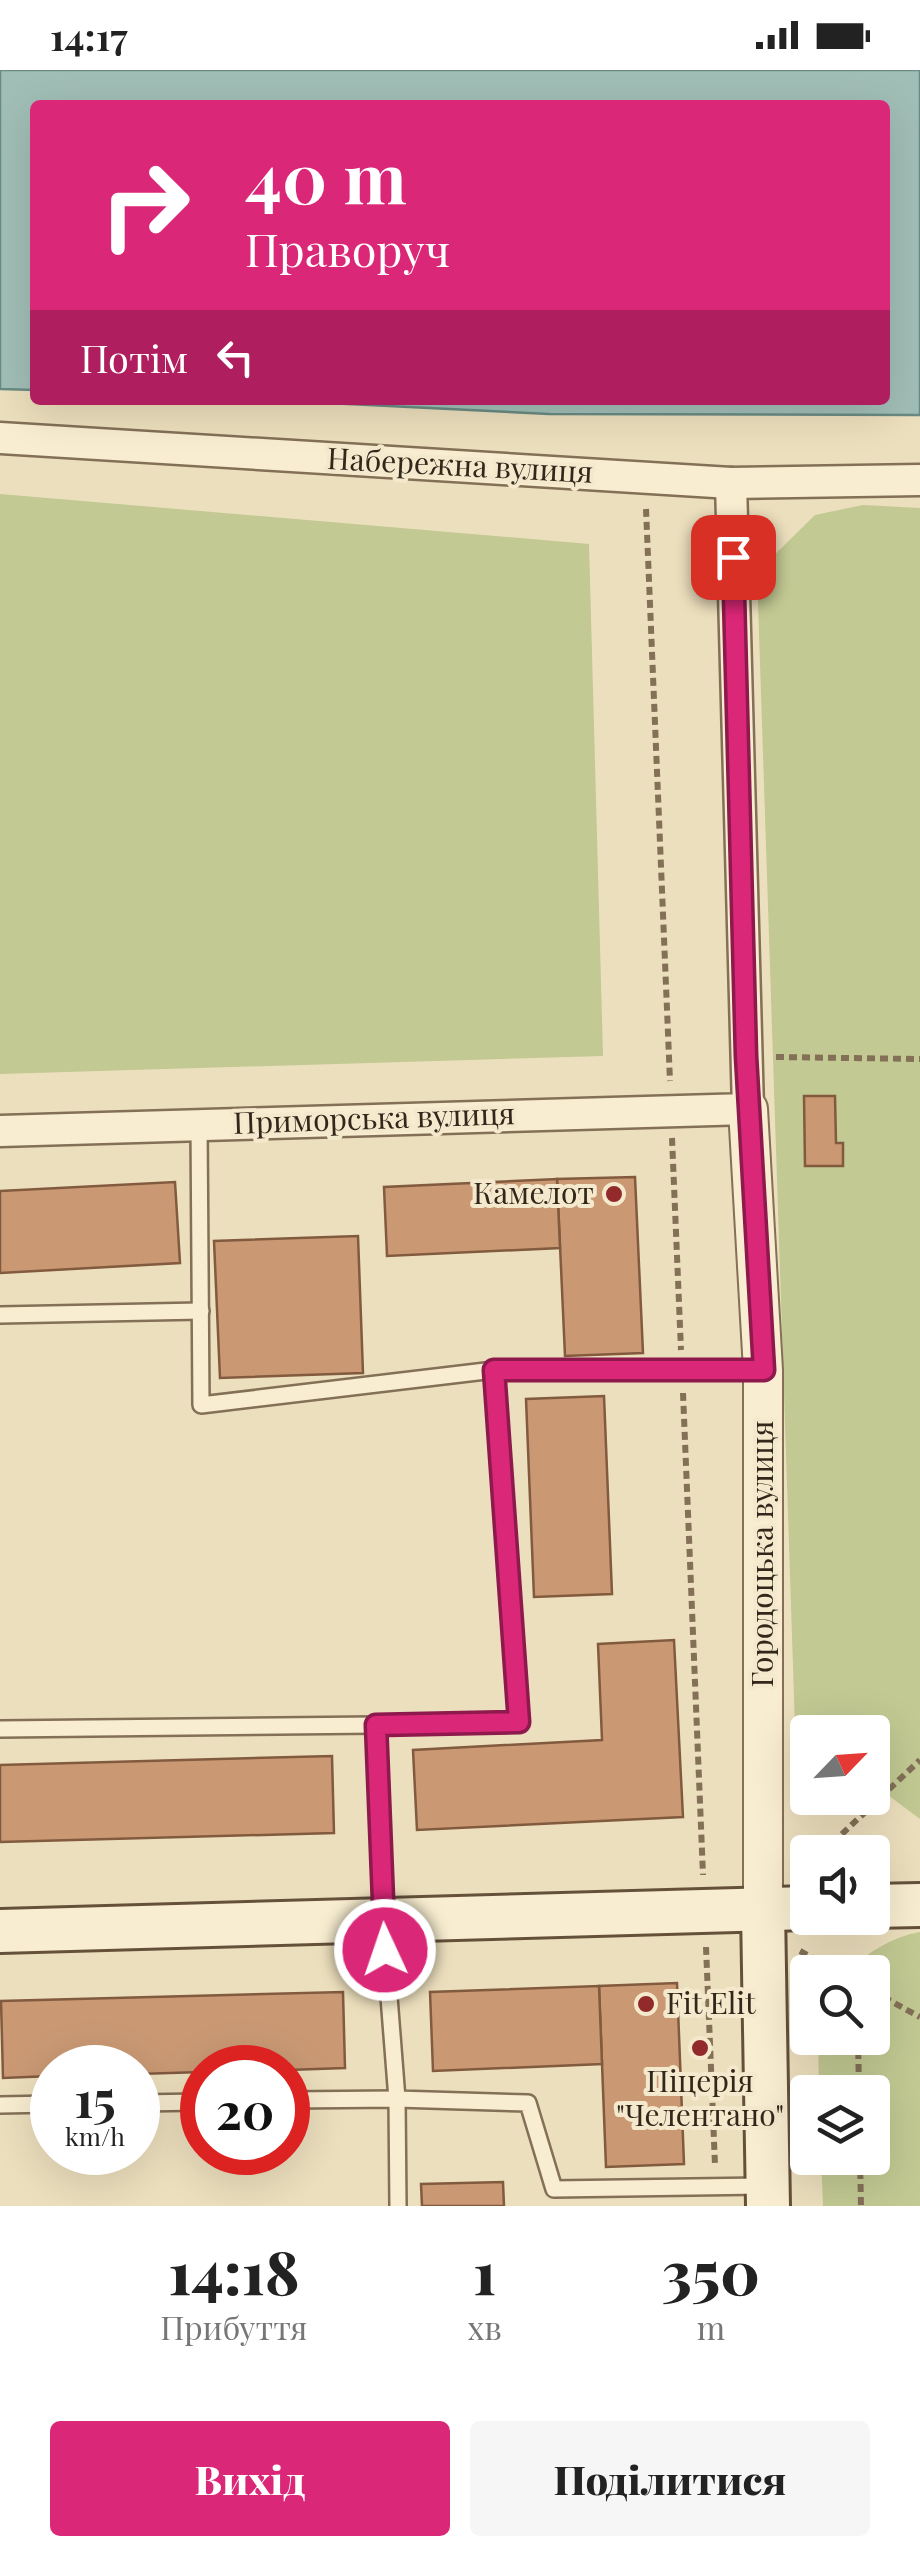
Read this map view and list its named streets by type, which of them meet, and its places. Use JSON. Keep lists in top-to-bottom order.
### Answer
{
  "streets": {
    "main road": ["Городоцька вулиця"],
    "street": ["Набережна вулиця", "Приморська вулиця"]
  },
  "crossings": [
    ["Набережна вулиця", "Городоцька вулиця"],
    ["Приморська вулиця", "Городоцька вулиця"]
  ],
  "places": ["Камелот", "Fit Elit", "Піцерія \"Челентано\""],
  "north": "top right",
  "page": {
    "status": "14:17",
    "turn": ["40 m", "Праворуч"],
    "then": "Потім",
    "speed": "15 km/h",
    "limit": "20",
    "eta": [
      "14:18",
      "Прибуття",
      "1",
      "хв",
      "350",
      "m"
    ],
    "buttons": ["Вихід", "Поділитися"]
  }
}
